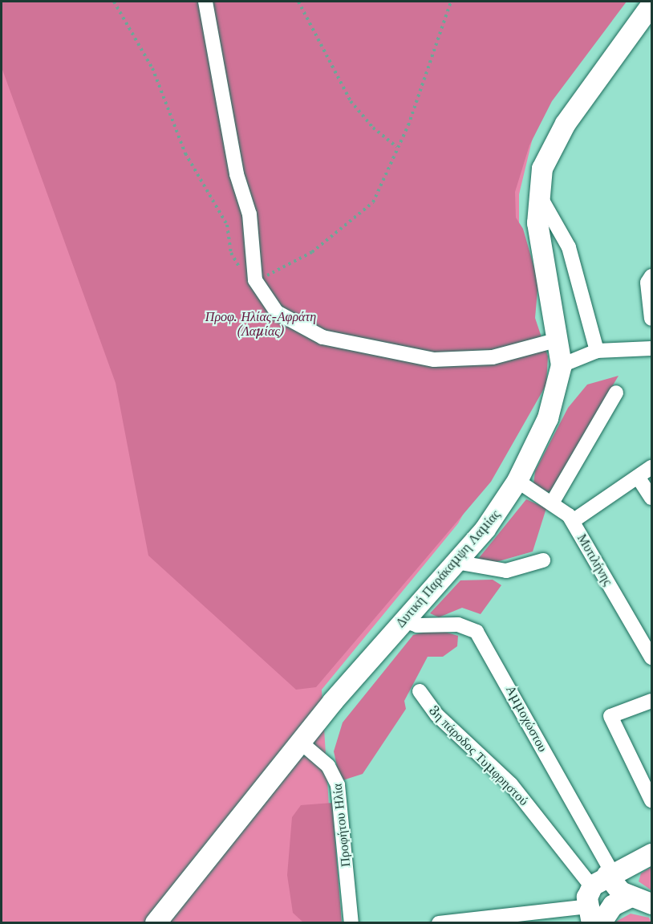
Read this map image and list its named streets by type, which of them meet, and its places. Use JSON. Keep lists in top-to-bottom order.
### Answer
{
  "streets": {
    "main road": ["Δυτική Παράκαμψη Λαμίας"],
    "street": [
      "Μυτιλήνης",
      "Αμμοχώστου",
      "3η πάροδος Τυμφρηστού",
      "Προφήτου Ηλία"
    ]
  },
  "crossings": [
    ["Μυτιλήνης", "Δυτική Παράκαμψη Λαμίας"],
    ["Δυτική Παράκαμψη Λαμίας", "Αμμοχώστου"],
    ["Δυτική Παράκαμψη Λαμίας", "Προφήτου Ηλία"],
    ["Αμμοχώστου", "3η πάροδος Τυμφρηστού"]
  ],
  "parks": ["Προφ. Ηλίας-Αφράτη (Λαμίας)"]
}
